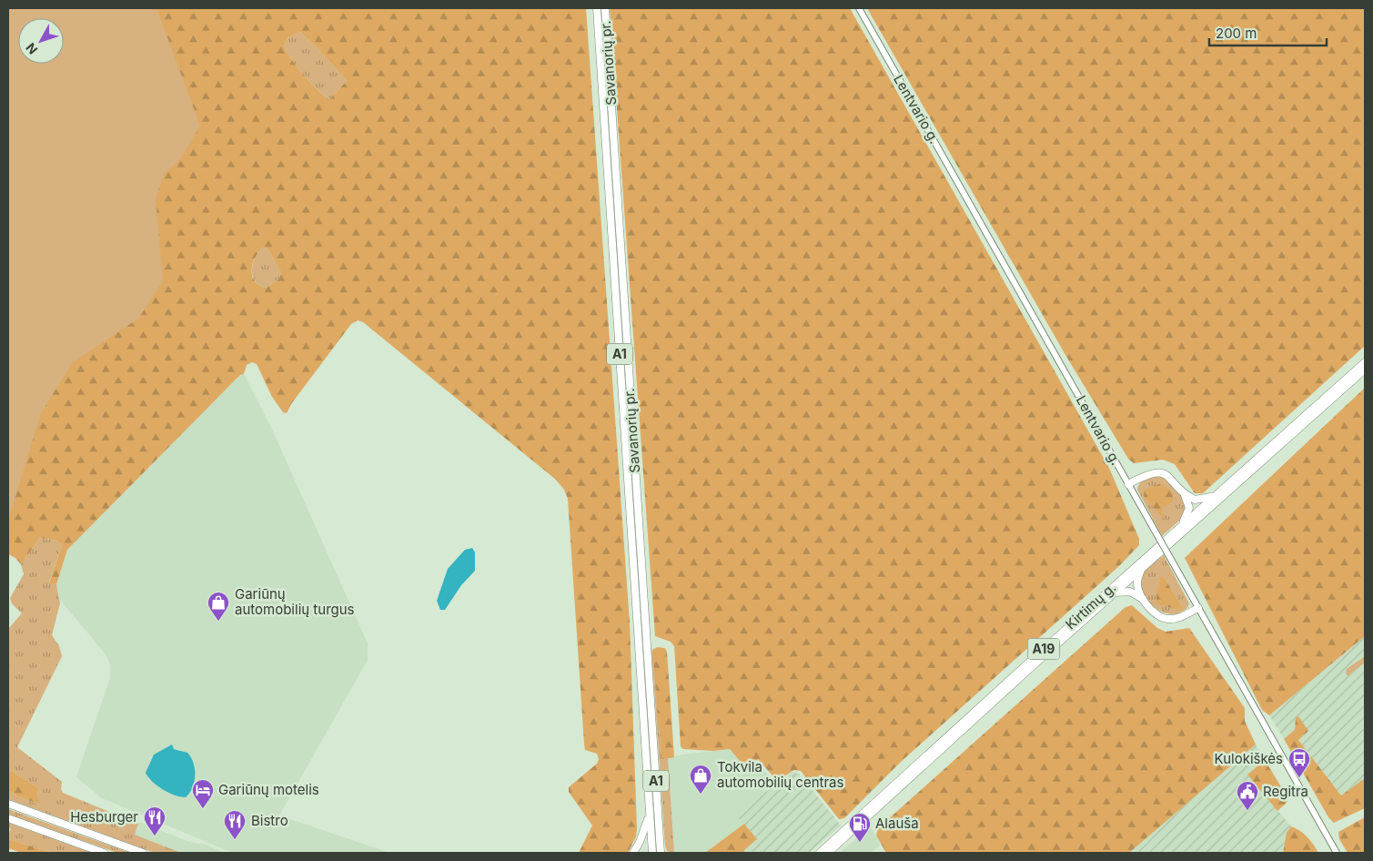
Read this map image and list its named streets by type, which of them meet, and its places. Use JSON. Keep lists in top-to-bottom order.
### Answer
{
  "streets": {
    "highway": [
      "Savanorių pr.",
      "A1",
      "Kirtimų g.",
      "A19"
    ],
    "main road": ["Lentvario g."]
  },
  "places": {
    "shop": ["Gariūnų automobilių turgus", "Tokvila automobilių centras"],
    "bus stop": ["Kulokiškės"],
    "hotel": ["Gariūnų motelis"],
    "public building": ["Regitra"],
    "restaurant": ["Hesburger", "Bistro"],
    "fuel station": ["Alauša"]
  },
  "scale_bar": "200 m",
  "north": "bottom left"
}
